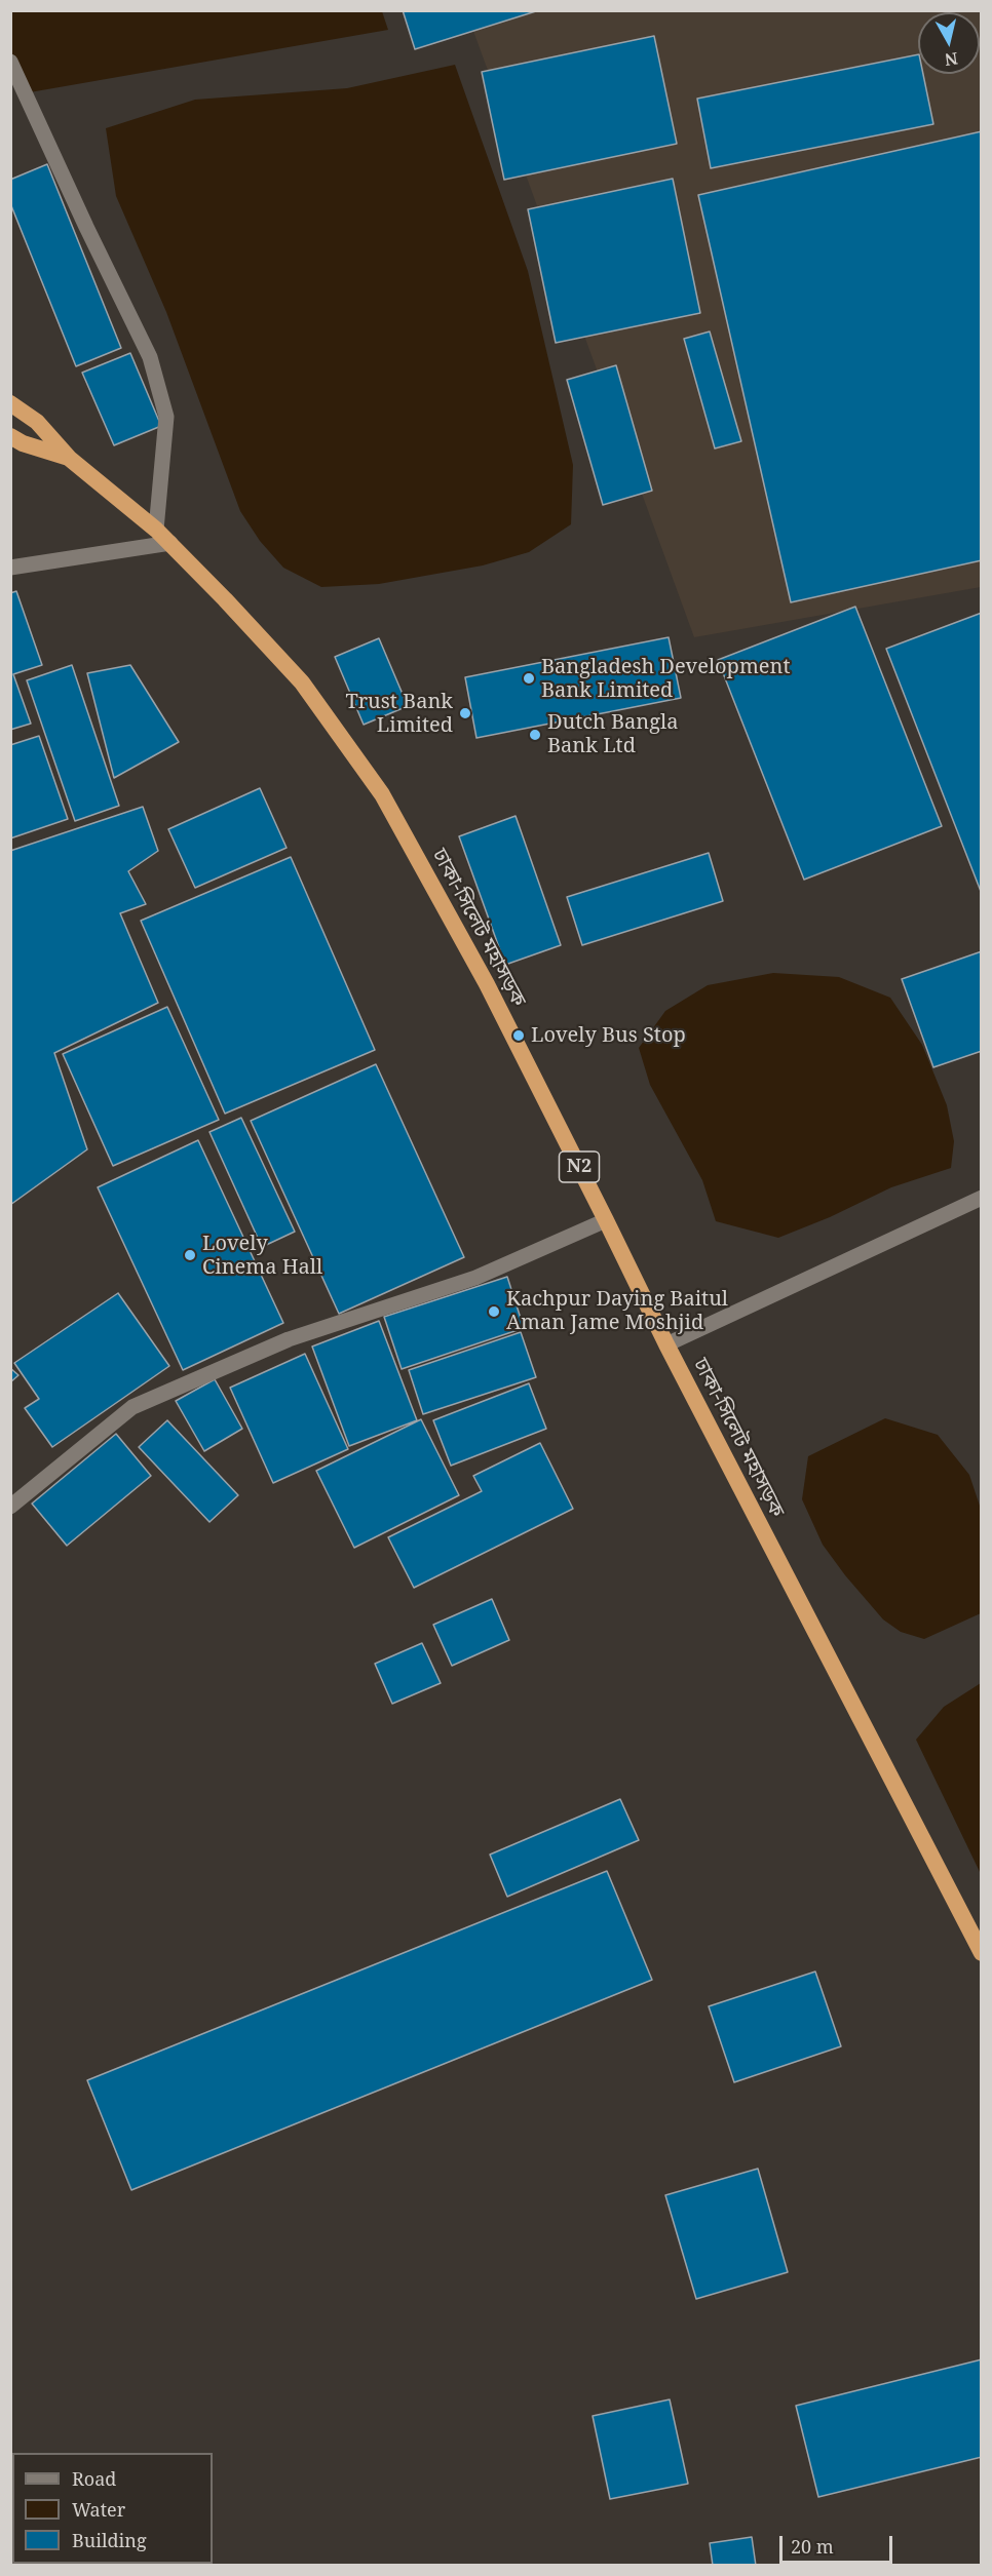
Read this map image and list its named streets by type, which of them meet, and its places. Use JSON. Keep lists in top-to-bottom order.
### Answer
{
  "streets": {
    "highway": ["ঢাকা-সিলেট মহাসড়ক", "N2"]
  },
  "places": [
    "Bangladesh Development Bank Limited",
    "Trust Bank Limited",
    "Dutch Bangla Bank Ltd",
    "Lovely Bus Stop",
    "Lovely Cinema Hall",
    "Kachpur Daying Baitul Aman Jame Moshjid"
  ],
  "legend": ["Road", "Water", "Building"],
  "scale_bar": "20 m",
  "north": "bottom"
}
